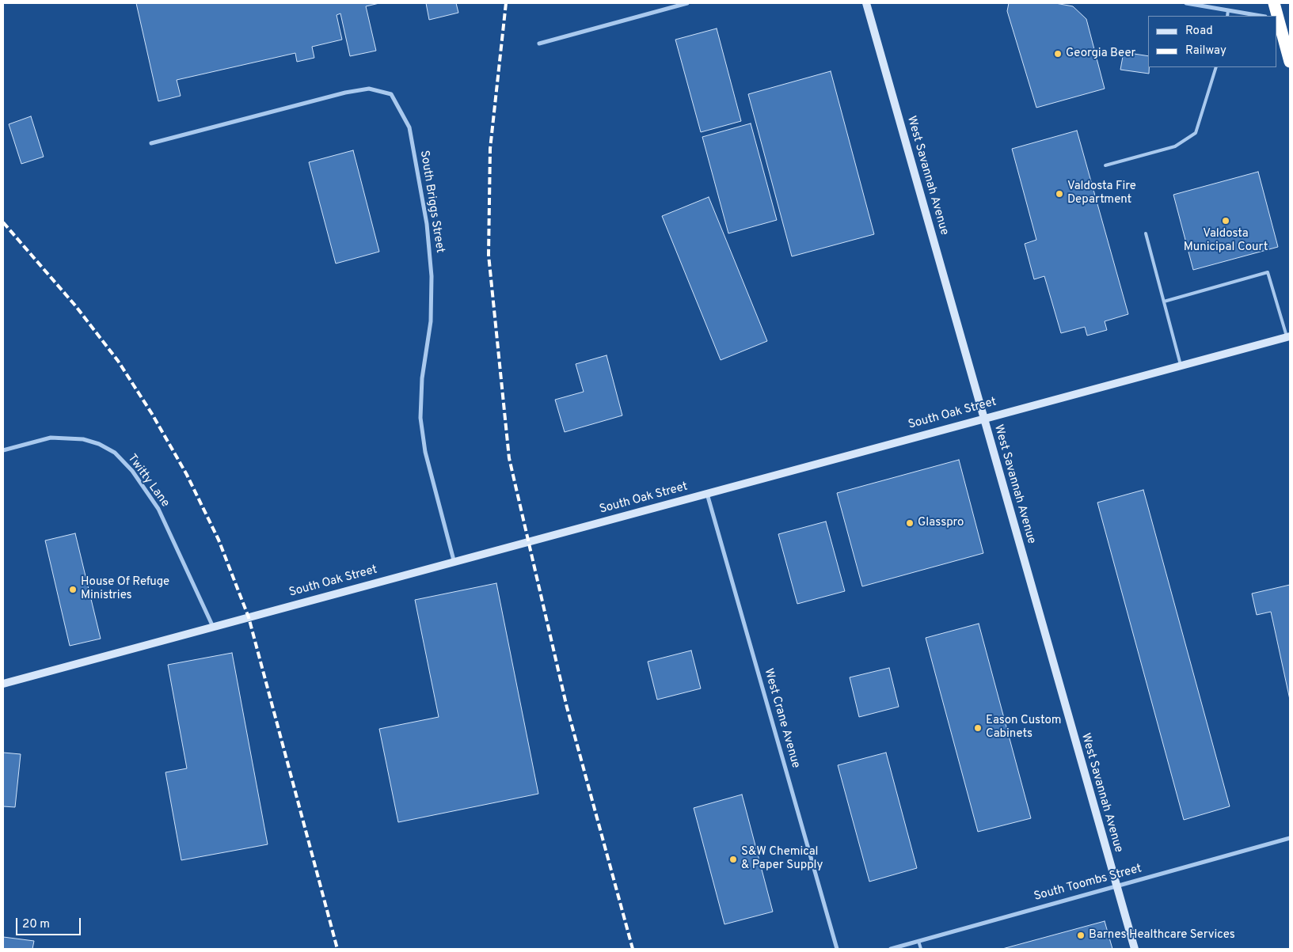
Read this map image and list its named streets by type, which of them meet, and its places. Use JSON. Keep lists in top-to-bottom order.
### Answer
{
  "streets": {
    "main road": ["West Savannah Avenue", "South Oak Street"],
    "street": [
      "South Briggs Street",
      "Twitty Lane",
      "West Crane Avenue",
      "South Toombs Street"
    ]
  },
  "crossings": [
    ["West Savannah Avenue", "South Oak Street"],
    ["West Savannah Avenue", "South Toombs Street"],
    ["South Briggs Street", "South Oak Street"],
    ["South Oak Street", "Twitty Lane"],
    ["South Oak Street", "West Crane Avenue"]
  ],
  "places": [
    "Georgia Beer",
    "Valdosta Fire Department",
    "Valdosta Municipal Court",
    "Glasspro",
    "House Of Refuge Ministries",
    "Eason Custom Cabinets",
    "S&W Chemical & Paper Supply",
    "Barnes Healthcare Services"
  ],
  "legend": ["Road", "Railway"],
  "scale_bar": "20 m"
}
